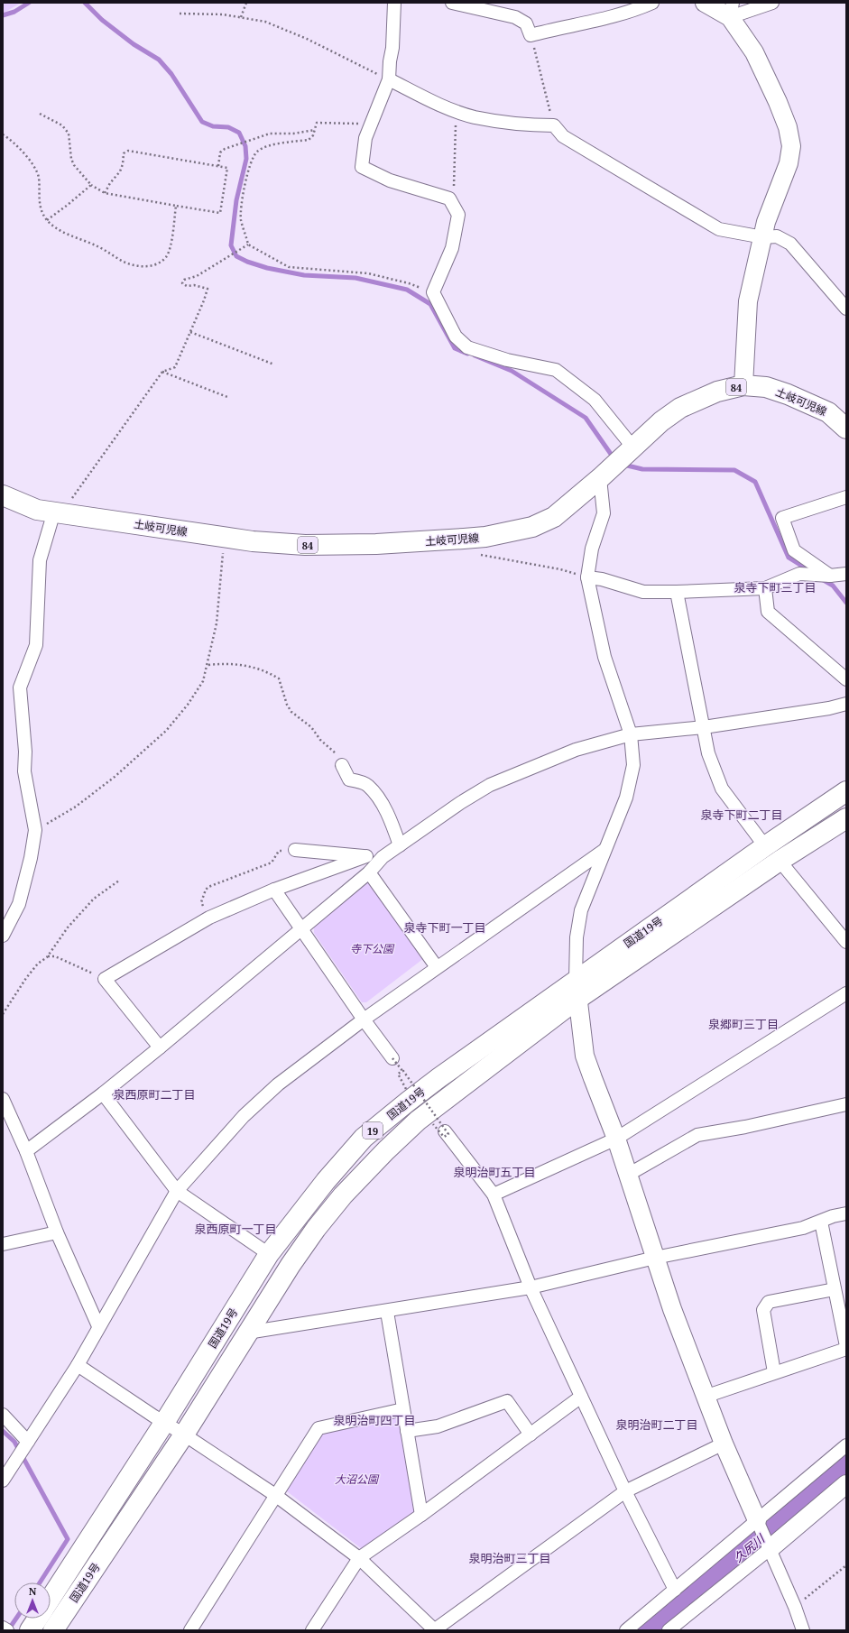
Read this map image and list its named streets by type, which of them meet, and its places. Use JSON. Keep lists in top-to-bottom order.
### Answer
{
  "streets": {
    "main road": [
      "84",
      "土岐可児線",
      "国道19号",
      "19"
    ]
  },
  "districts": [
    "泉寺下町三丁目",
    "泉寺下町二丁目",
    "泉寺下町一丁目",
    "泉郷町三丁目",
    "泉西原町二丁目",
    "泉明治町五丁目",
    "泉西原町一丁目",
    "泉明治町四丁目",
    "泉明治町二丁目",
    "泉明治町三丁目"
  ],
  "water": ["久尻川"],
  "parks": ["寺下公園", "大沼公園"],
  "north": "top"
}
